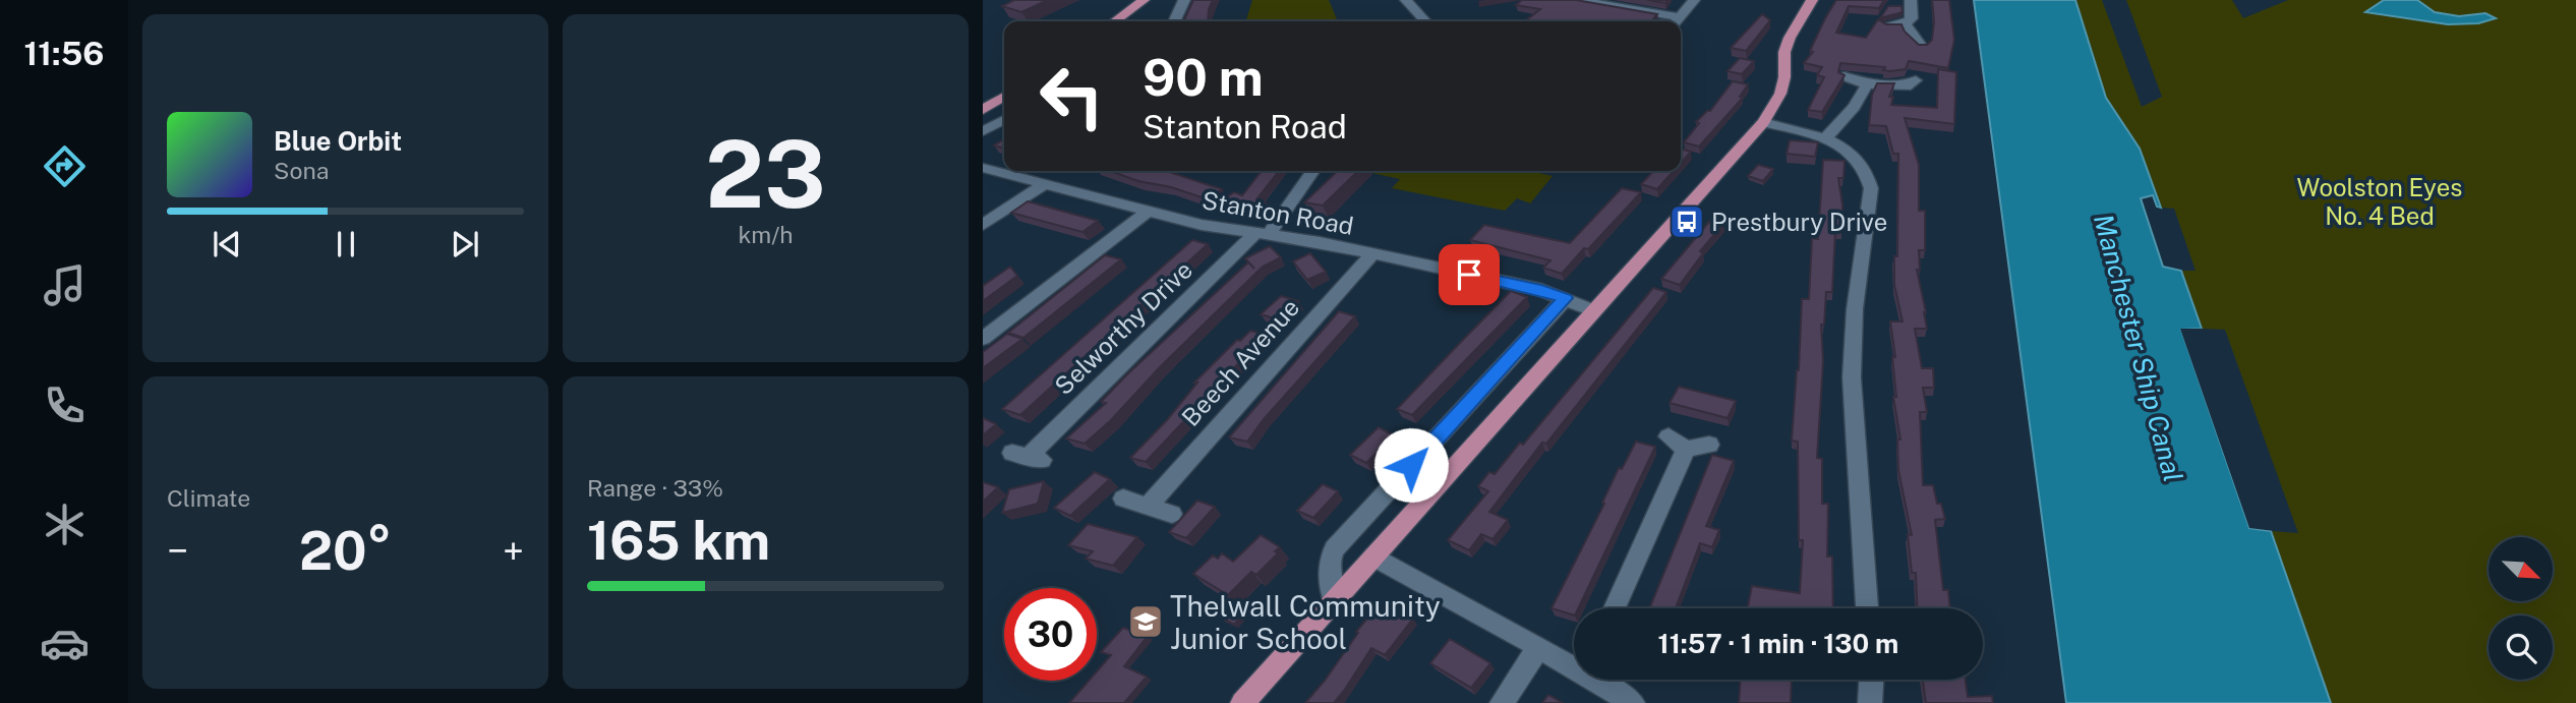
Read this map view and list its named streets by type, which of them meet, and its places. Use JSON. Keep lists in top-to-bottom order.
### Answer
{
  "streets": {
    "street": ["Stanton Road", "Selworthy Drive", "Beech Avenue"]
  },
  "crossings": [
    ["Stanton Road", "Selworthy Drive"],
    ["Stanton Road", "Beech Avenue"]
  ],
  "water": ["Manchester Ship Canal"],
  "parks": ["Woolston Eyes No. 4 Bed"],
  "places": {
    "bus stop": ["Prestbury Drive"],
    "school or university": ["Thelwall Community Junior School"]
  },
  "north": "bottom right",
  "page": {
    "tabs": "11:56",
    "tile": [
      ["23", "km/h"],
      "Climate",
      ["Range · 33%", "165 km"]
    ],
    "turn": ["90 m", "Stanton Road"],
    "song": ["Blue Orbit", "Sona"],
    "heat": ["−", "20°", "+"],
    "limit": "30",
    "trip": "11:57 · 1 min · 130 m"
  }
}
